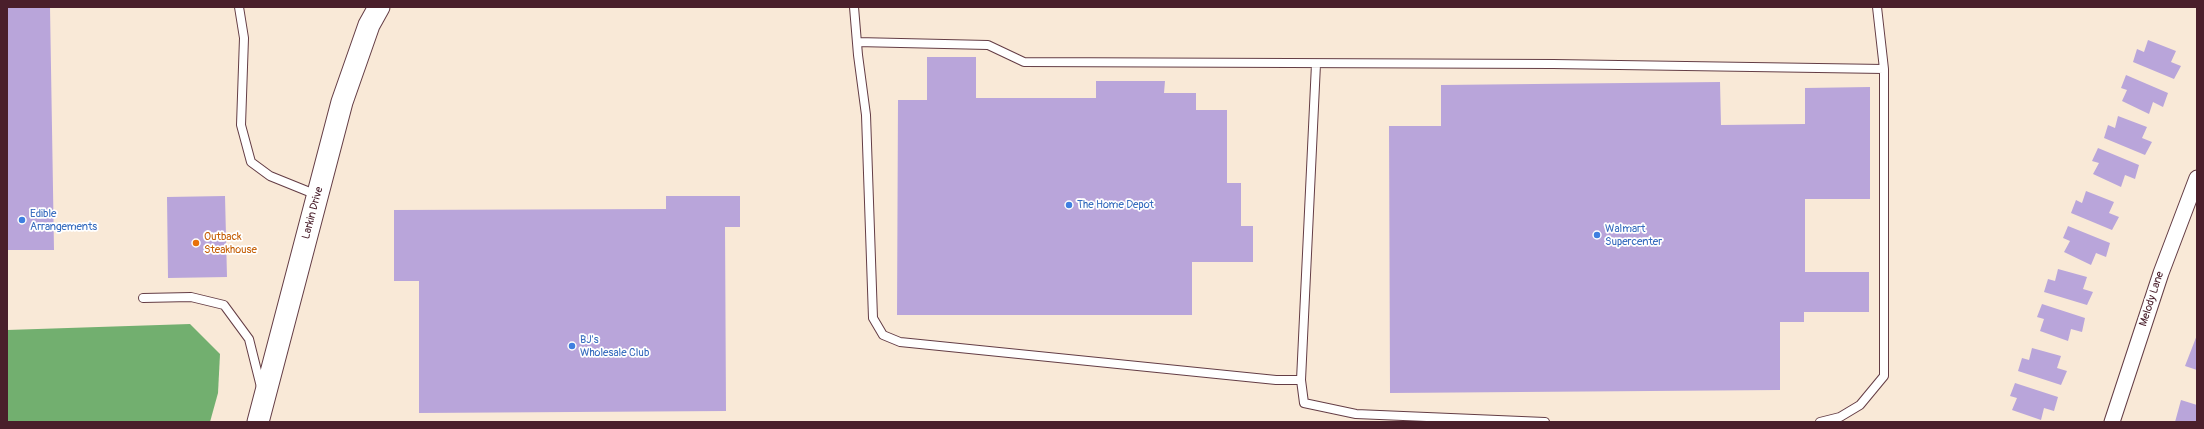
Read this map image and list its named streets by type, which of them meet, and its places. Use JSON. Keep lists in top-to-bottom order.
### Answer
{
  "streets": {
    "street": ["Larkin Drive", "Melody Lane"]
  },
  "places": [
    "The Home Depot",
    "Edible Arrangements",
    "Walmart Supercenter",
    "Outback Steakhouse",
    "BJ's Wholesale Club"
  ]
}
